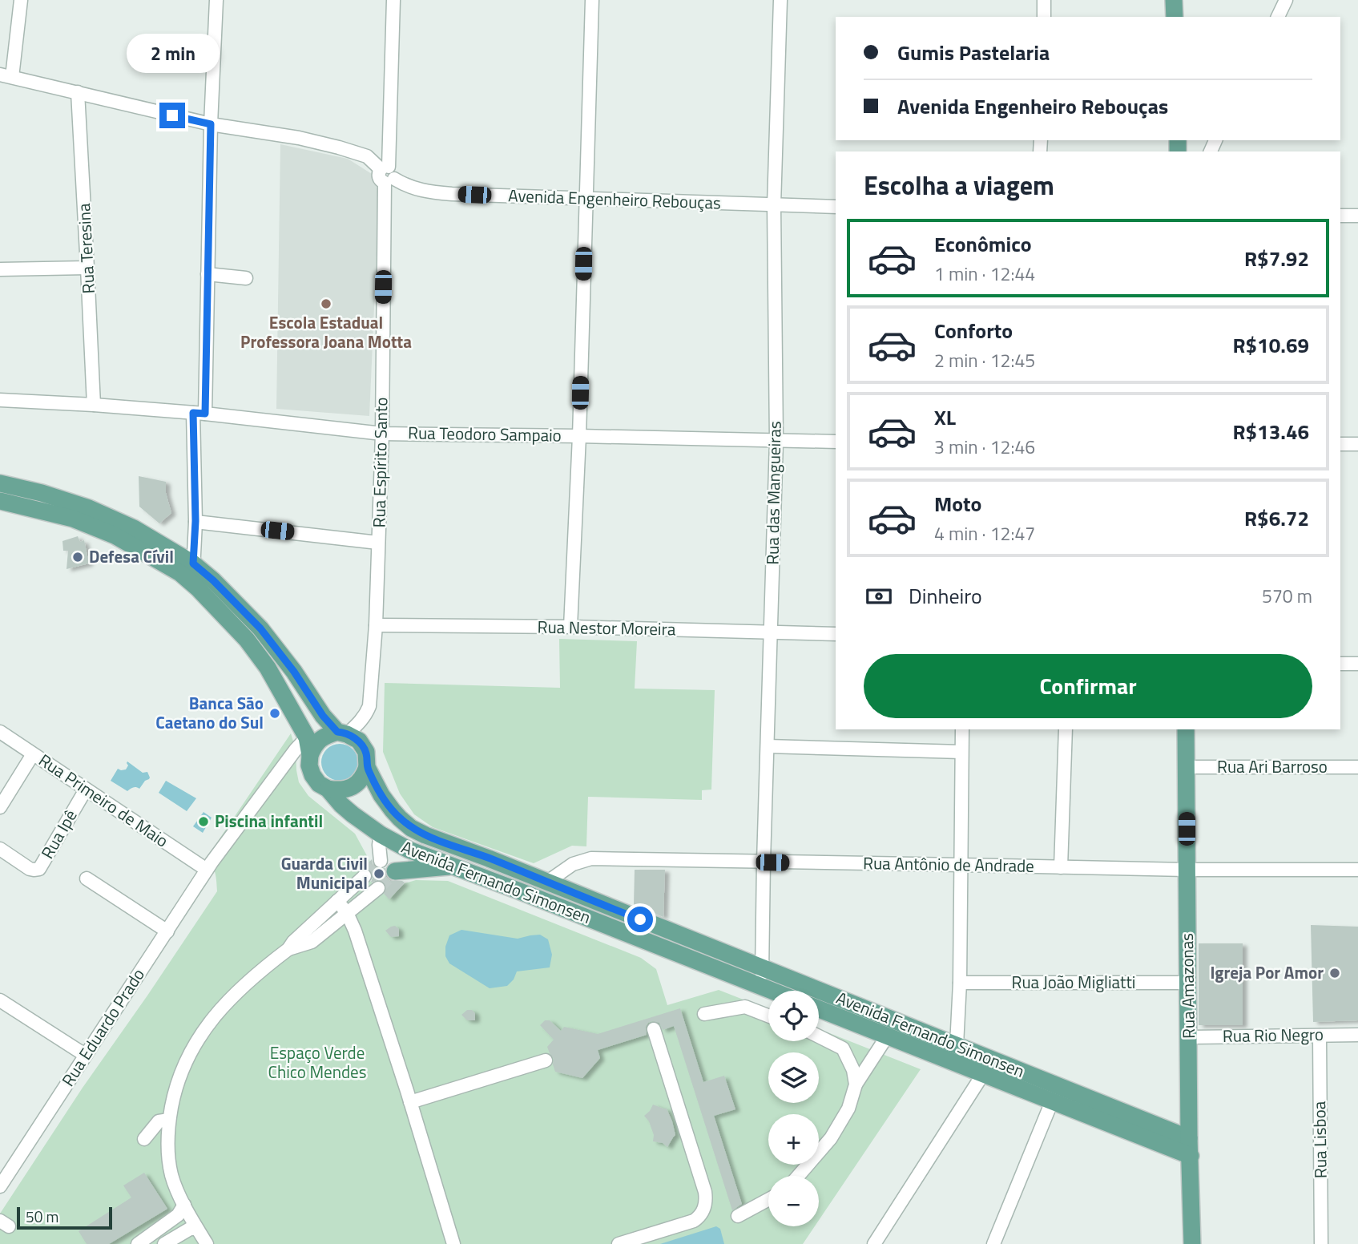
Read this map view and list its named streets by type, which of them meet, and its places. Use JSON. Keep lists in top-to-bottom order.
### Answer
{
  "streets": {
    "main road": ["Avenida Fernando Simonsen", "Rua Amazonas"],
    "street": [
      "Avenida Engenheiro Rebouças",
      "Rua Teresina",
      "Rua Teodoro Sampaio",
      "Rua Espírito Santo",
      "Rua das Mangueiras",
      "Rua Nestor Moreira",
      "Rua Ari Barroso",
      "Rua Primeiro de Maio",
      "Rua Ipê",
      "Rua Antônio de Andrade",
      "Rua João Migliatti",
      "Rua Eduardo Prado",
      "Rua Rio Negro",
      "Rua Lisboa"
    ]
  },
  "crossings": [
    ["Avenida Engenheiro Rebouças", "Rua Teresina"],
    ["Avenida Engenheiro Rebouças", "Rua Espírito Santo"],
    ["Avenida Engenheiro Rebouças", "Rua das Mangueiras"],
    ["Rua Teresina", "Rua Teodoro Sampaio"],
    ["Rua Teodoro Sampaio", "Rua Espírito Santo"],
    ["Rua Teodoro Sampaio", "Rua das Mangueiras"],
    ["Rua Espírito Santo", "Rua Nestor Moreira"],
    ["Rua Espírito Santo", "Avenida Fernando Simonsen"],
    ["Rua das Mangueiras", "Rua Nestor Moreira"],
    ["Rua das Mangueiras", "Rua Antônio de Andrade"],
    ["Rua das Mangueiras", "Avenida Fernando Simonsen"],
    ["Rua Ari Barroso", "Rua Amazonas"],
    ["Rua Primeiro de Maio", "Rua Ipê"],
    ["Rua Primeiro de Maio", "Rua Eduardo Prado"],
    ["Rua Antônio de Andrade", "Avenida Fernando Simonsen"],
    ["Rua Antônio de Andrade", "Rua Amazonas"],
    ["Avenida Fernando Simonsen", "Rua Amazonas"],
    ["Avenida Fernando Simonsen", "Rua Eduardo Prado"],
    ["Rua João Migliatti", "Rua Amazonas"],
    ["Rua Amazonas", "Rua Rio Negro"],
    ["Rua Rio Negro", "Rua Lisboa"]
  ],
  "parks": ["Espaço Verde Chico Mendes"],
  "places": [
    "Escola Estadual Professora Joana Motta",
    "Defesa Cívil",
    "Banca São Caetano do Sul",
    "Piscina infantil",
    "Guarda Civil Municipal",
    "Igreja Por Amor"
  ],
  "scale_bar": "50 m",
  "page": {
    "banner": ["Gumis Pastelaria", "Avenida Engenheiro Rebouças"],
    "bubble": "2 min",
    "heading": "Escolha a viagem",
    "list": [
      {
        "name": "Econômico",
        "note": "1 min · 12:44",
        "value": "R$7.92"
      },
      {
        "name": "Conforto",
        "note": "2 min · 12:45",
        "value": "R$10.69"
      },
      {
        "name": "XL",
        "note": "3 min · 12:46",
        "value": "R$13.46"
      },
      {
        "name": "Moto",
        "note": "4 min · 12:47",
        "value": "R$6.72"
      }
    ],
    "pay": ["Dinheiro", "570 m"],
    "buttons": "Confirmar",
    "map_buttons": ["+", "−"],
    "scale": "50 m"
  }
}
